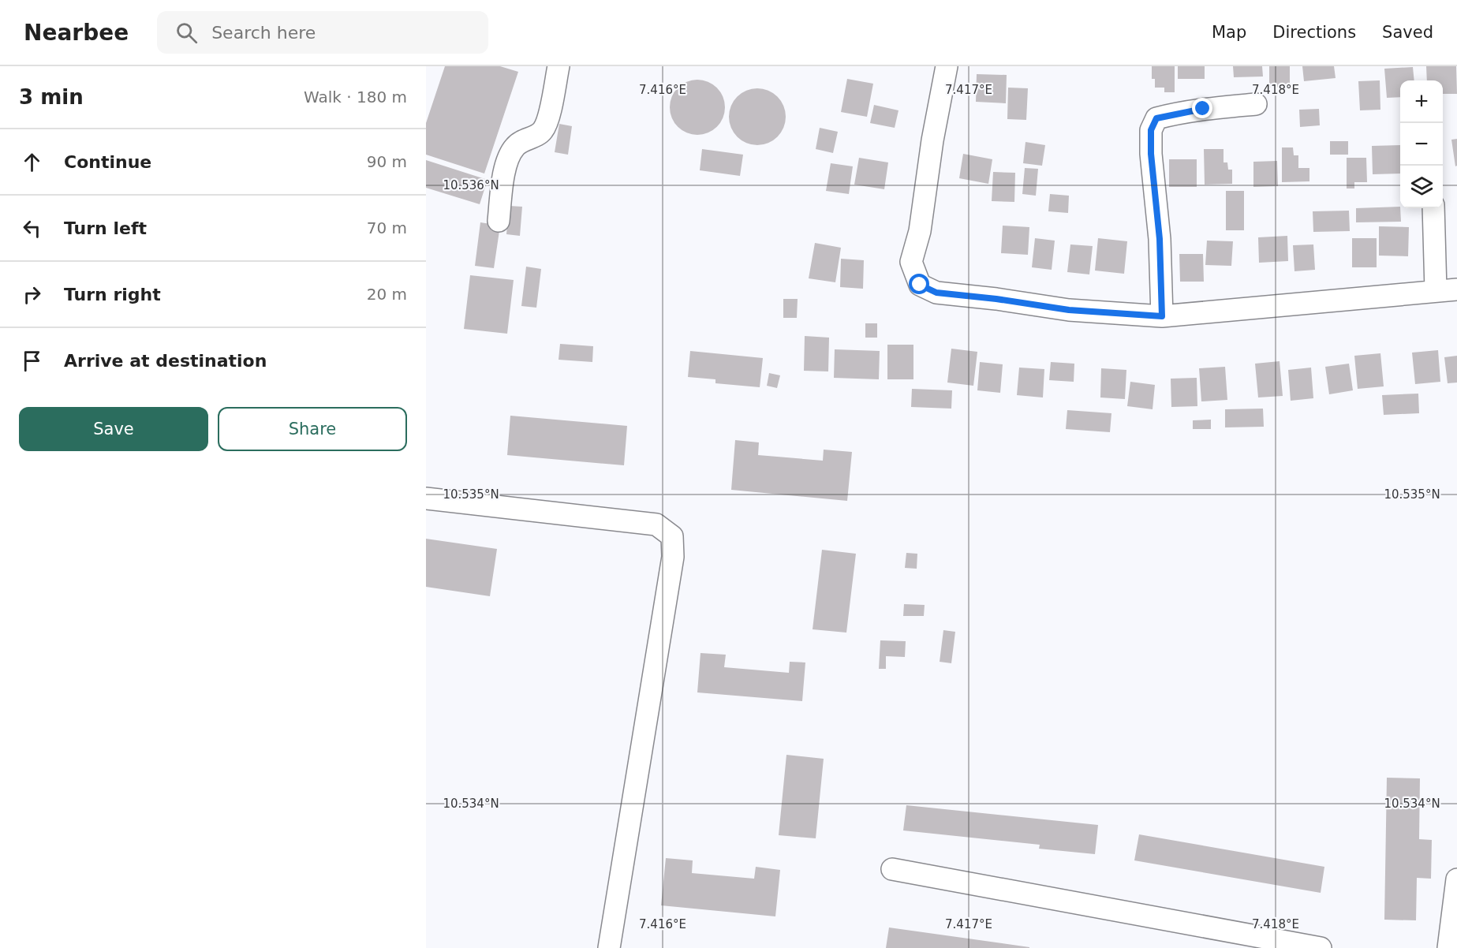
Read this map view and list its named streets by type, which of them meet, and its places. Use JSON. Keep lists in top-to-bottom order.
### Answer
{
  "page": {
    "header": "Nearbee",
    "search": "Search here",
    "nav": ["Map", "Directions", "Saved"],
    "heading": ["3 min", "Walk · 180 m"],
    "map_buttons": ["+", "−"],
    "list": [
      ["Continue", "90 m"],
      ["Turn left", "70 m"],
      ["Turn right", "20 m"],
      "Arrive at destination"
    ],
    "buttons": ["Save", "Share"]
  },
  "coordinates": [
    "7.416°E",
    "7.417°E",
    "7.418°E",
    "10.536°N",
    "10.535°N",
    "10.534°N"
  ]
}
